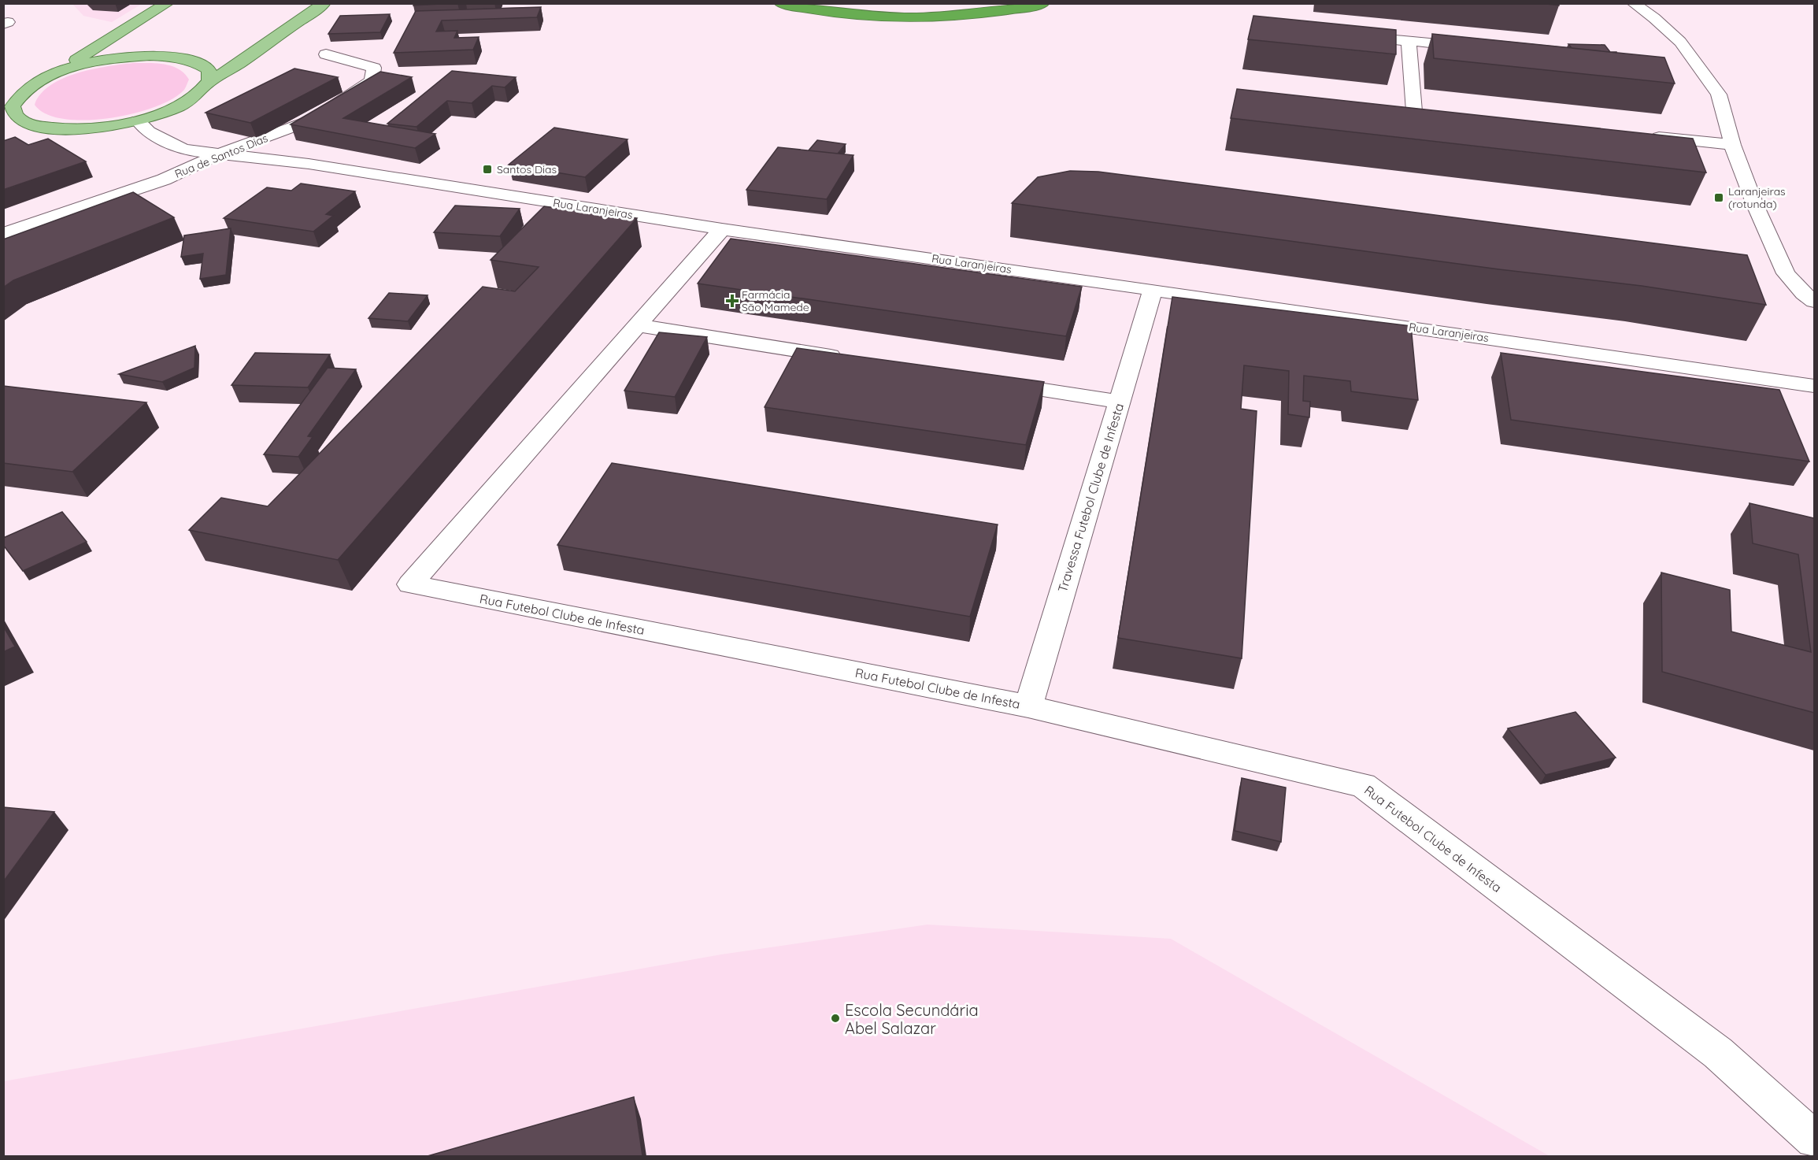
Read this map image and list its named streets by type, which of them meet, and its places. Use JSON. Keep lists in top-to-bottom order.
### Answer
{
  "streets": {
    "street": [
      "Rua de Santos Dias",
      "Rua Laranjeiras",
      "Travessa Futebol Clube de Infesta",
      "Rua Futebol Clube de Infesta"
    ]
  },
  "crossings": [
    ["Rua de Santos Dias", "Rua Laranjeiras"],
    ["Rua Laranjeiras", "Travessa Futebol Clube de Infesta"],
    ["Rua Laranjeiras", "Rua Futebol Clube de Infesta"],
    ["Travessa Futebol Clube de Infesta", "Rua Futebol Clube de Infesta"]
  ],
  "places": {
    "transit": ["Santos Dias", "Laranjeiras (rotunda)"],
    "health": ["Farmácia São Mamede"],
    "other": ["Escola Secundária Abel Salazar"]
  }
}
